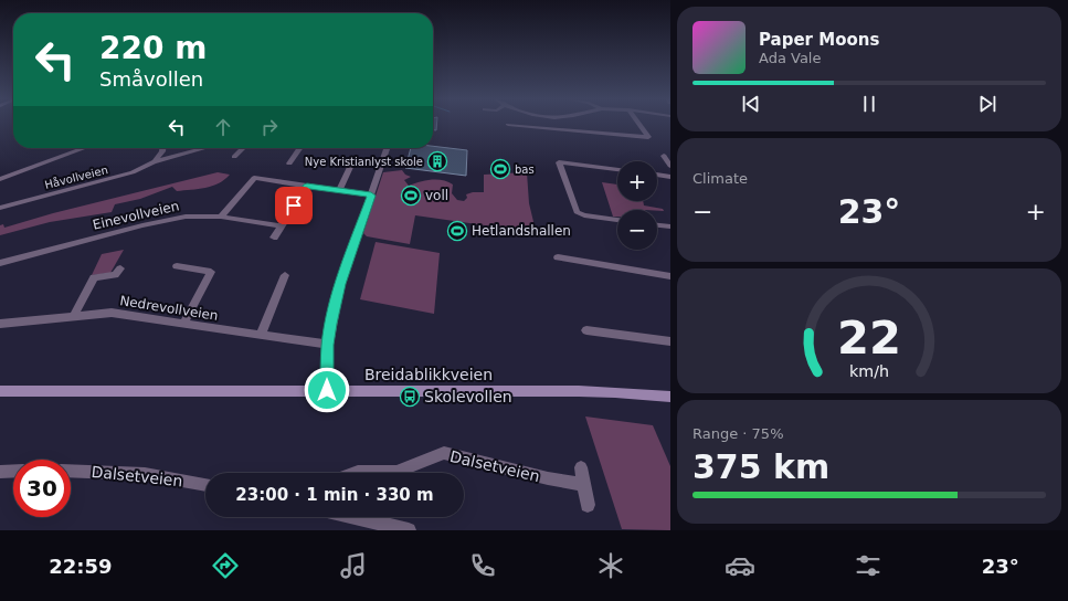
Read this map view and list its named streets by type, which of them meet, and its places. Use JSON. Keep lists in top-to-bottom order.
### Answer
{
  "streets": {
    "main road": ["Breidablikkveien"],
    "street": [
      "Håvollveien",
      "Einevollveien",
      "Nedrevollveien",
      "Dalsetveien"
    ]
  },
  "places": {
    "building": ["Nye Kristianlyst skole"],
    "sports": ["bas", "voll", "Hetlandshallen"],
    "bus stop": ["Skolevollen"]
  },
  "page": {
    "turn": ["220 m", "Småvollen"],
    "song": ["Paper Moons", "Ada Vale"],
    "tile": [
      "Climate",
      ["Range · 75%", "375 km"]
    ],
    "map_buttons": ["+", "−"],
    "heat": ["−", "23°", "+"],
    "limit": "30",
    "trip": "23:00 · 1 min · 330 m",
    "tabs": ["22:59", "23°"],
    "gauge": ["22", "km/h"]
  }
}
